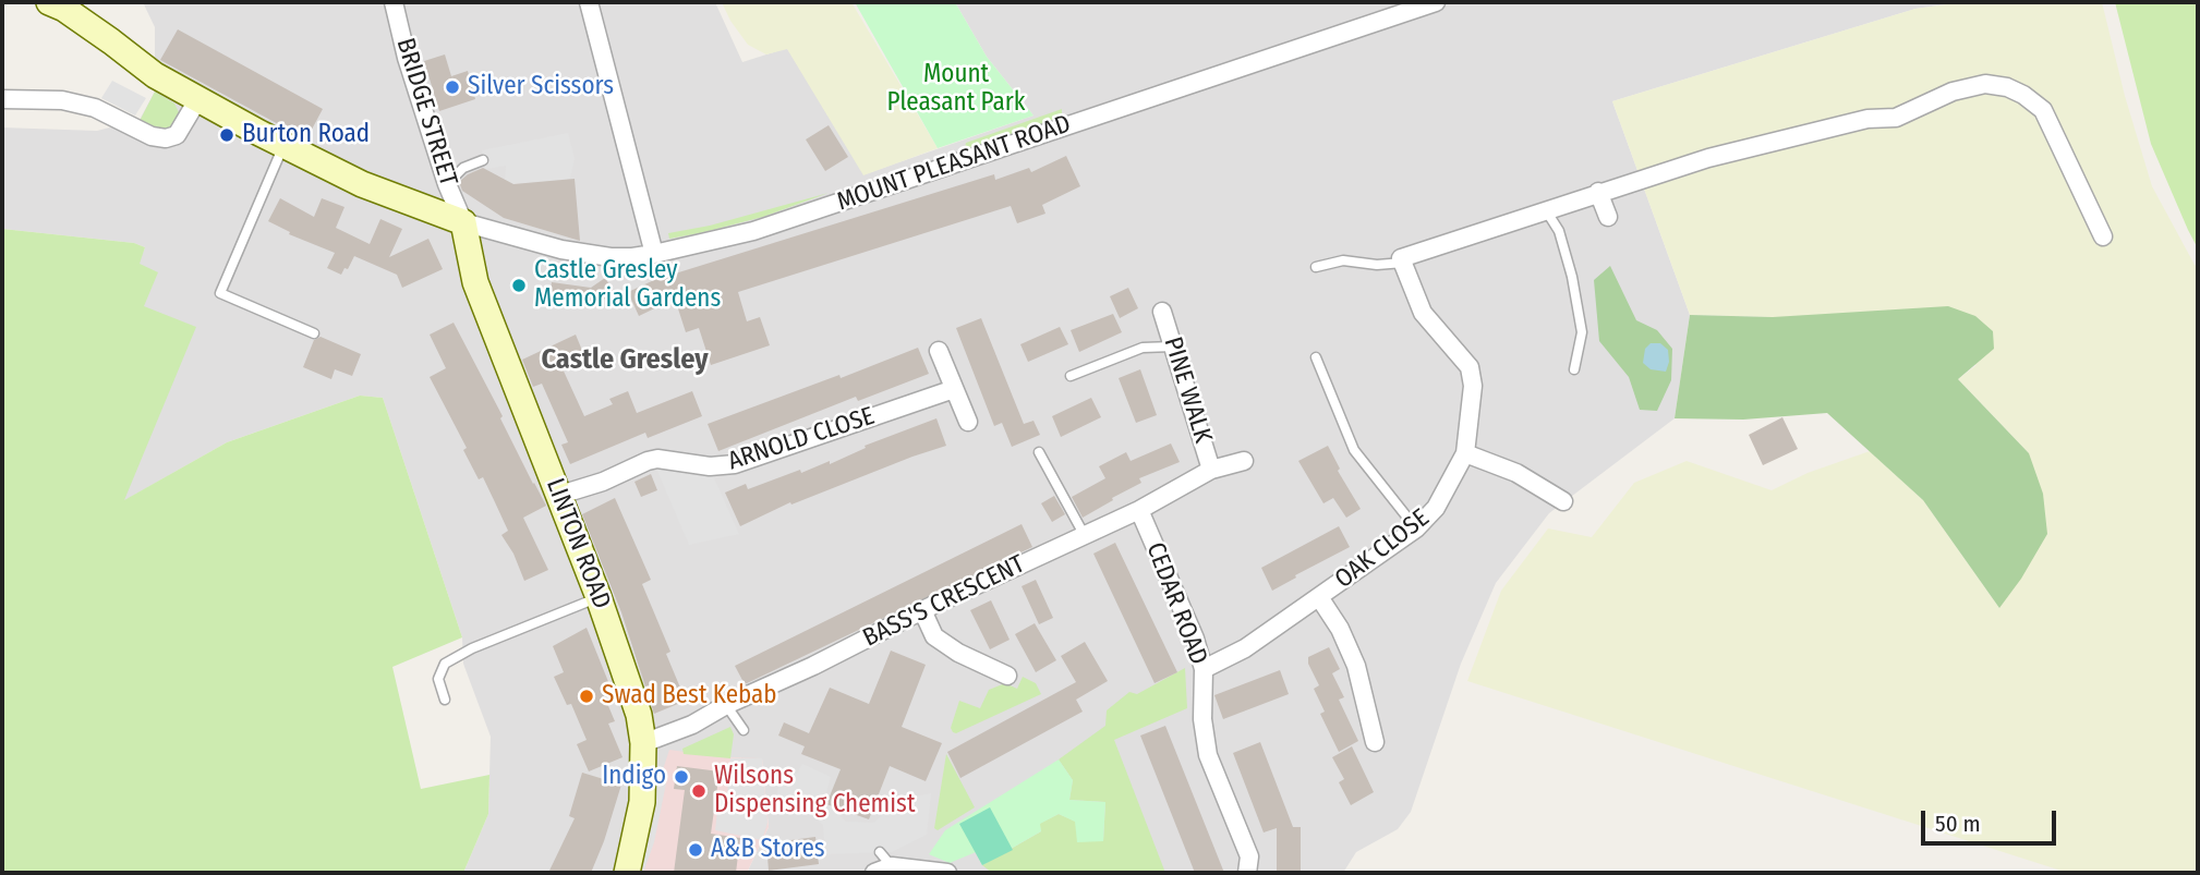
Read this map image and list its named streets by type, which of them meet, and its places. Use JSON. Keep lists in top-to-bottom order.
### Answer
{
  "streets": {
    "street": [
      "BRIDGE STREET",
      "MOUNT PLEASANT ROAD",
      "PINE WALK",
      "ARNOLD CLOSE",
      "LINTON ROAD",
      "OAK CLOSE",
      "BASS'S CRESCENT",
      "CEDAR ROAD"
    ]
  },
  "crossings": [
    ["BRIDGE STREET", "MOUNT PLEASANT ROAD"],
    ["BRIDGE STREET", "LINTON ROAD"],
    ["MOUNT PLEASANT ROAD", "LINTON ROAD"],
    ["PINE WALK", "BASS'S CRESCENT"],
    ["ARNOLD CLOSE", "LINTON ROAD"],
    ["LINTON ROAD", "BASS'S CRESCENT"],
    ["OAK CLOSE", "CEDAR ROAD"],
    ["BASS'S CRESCENT", "CEDAR ROAD"]
  ],
  "districts": ["Castle Gresley"],
  "parks": ["Mount Pleasant Park"],
  "places": [
    "Silver Scissors",
    "Burton Road",
    "Castle Gresley Memorial Gardens",
    "Swad Best Kebab",
    "Indigo",
    "Wilsons Dispensing Chemist",
    "A&B Stores"
  ],
  "scale_bar": "50 m"
}
